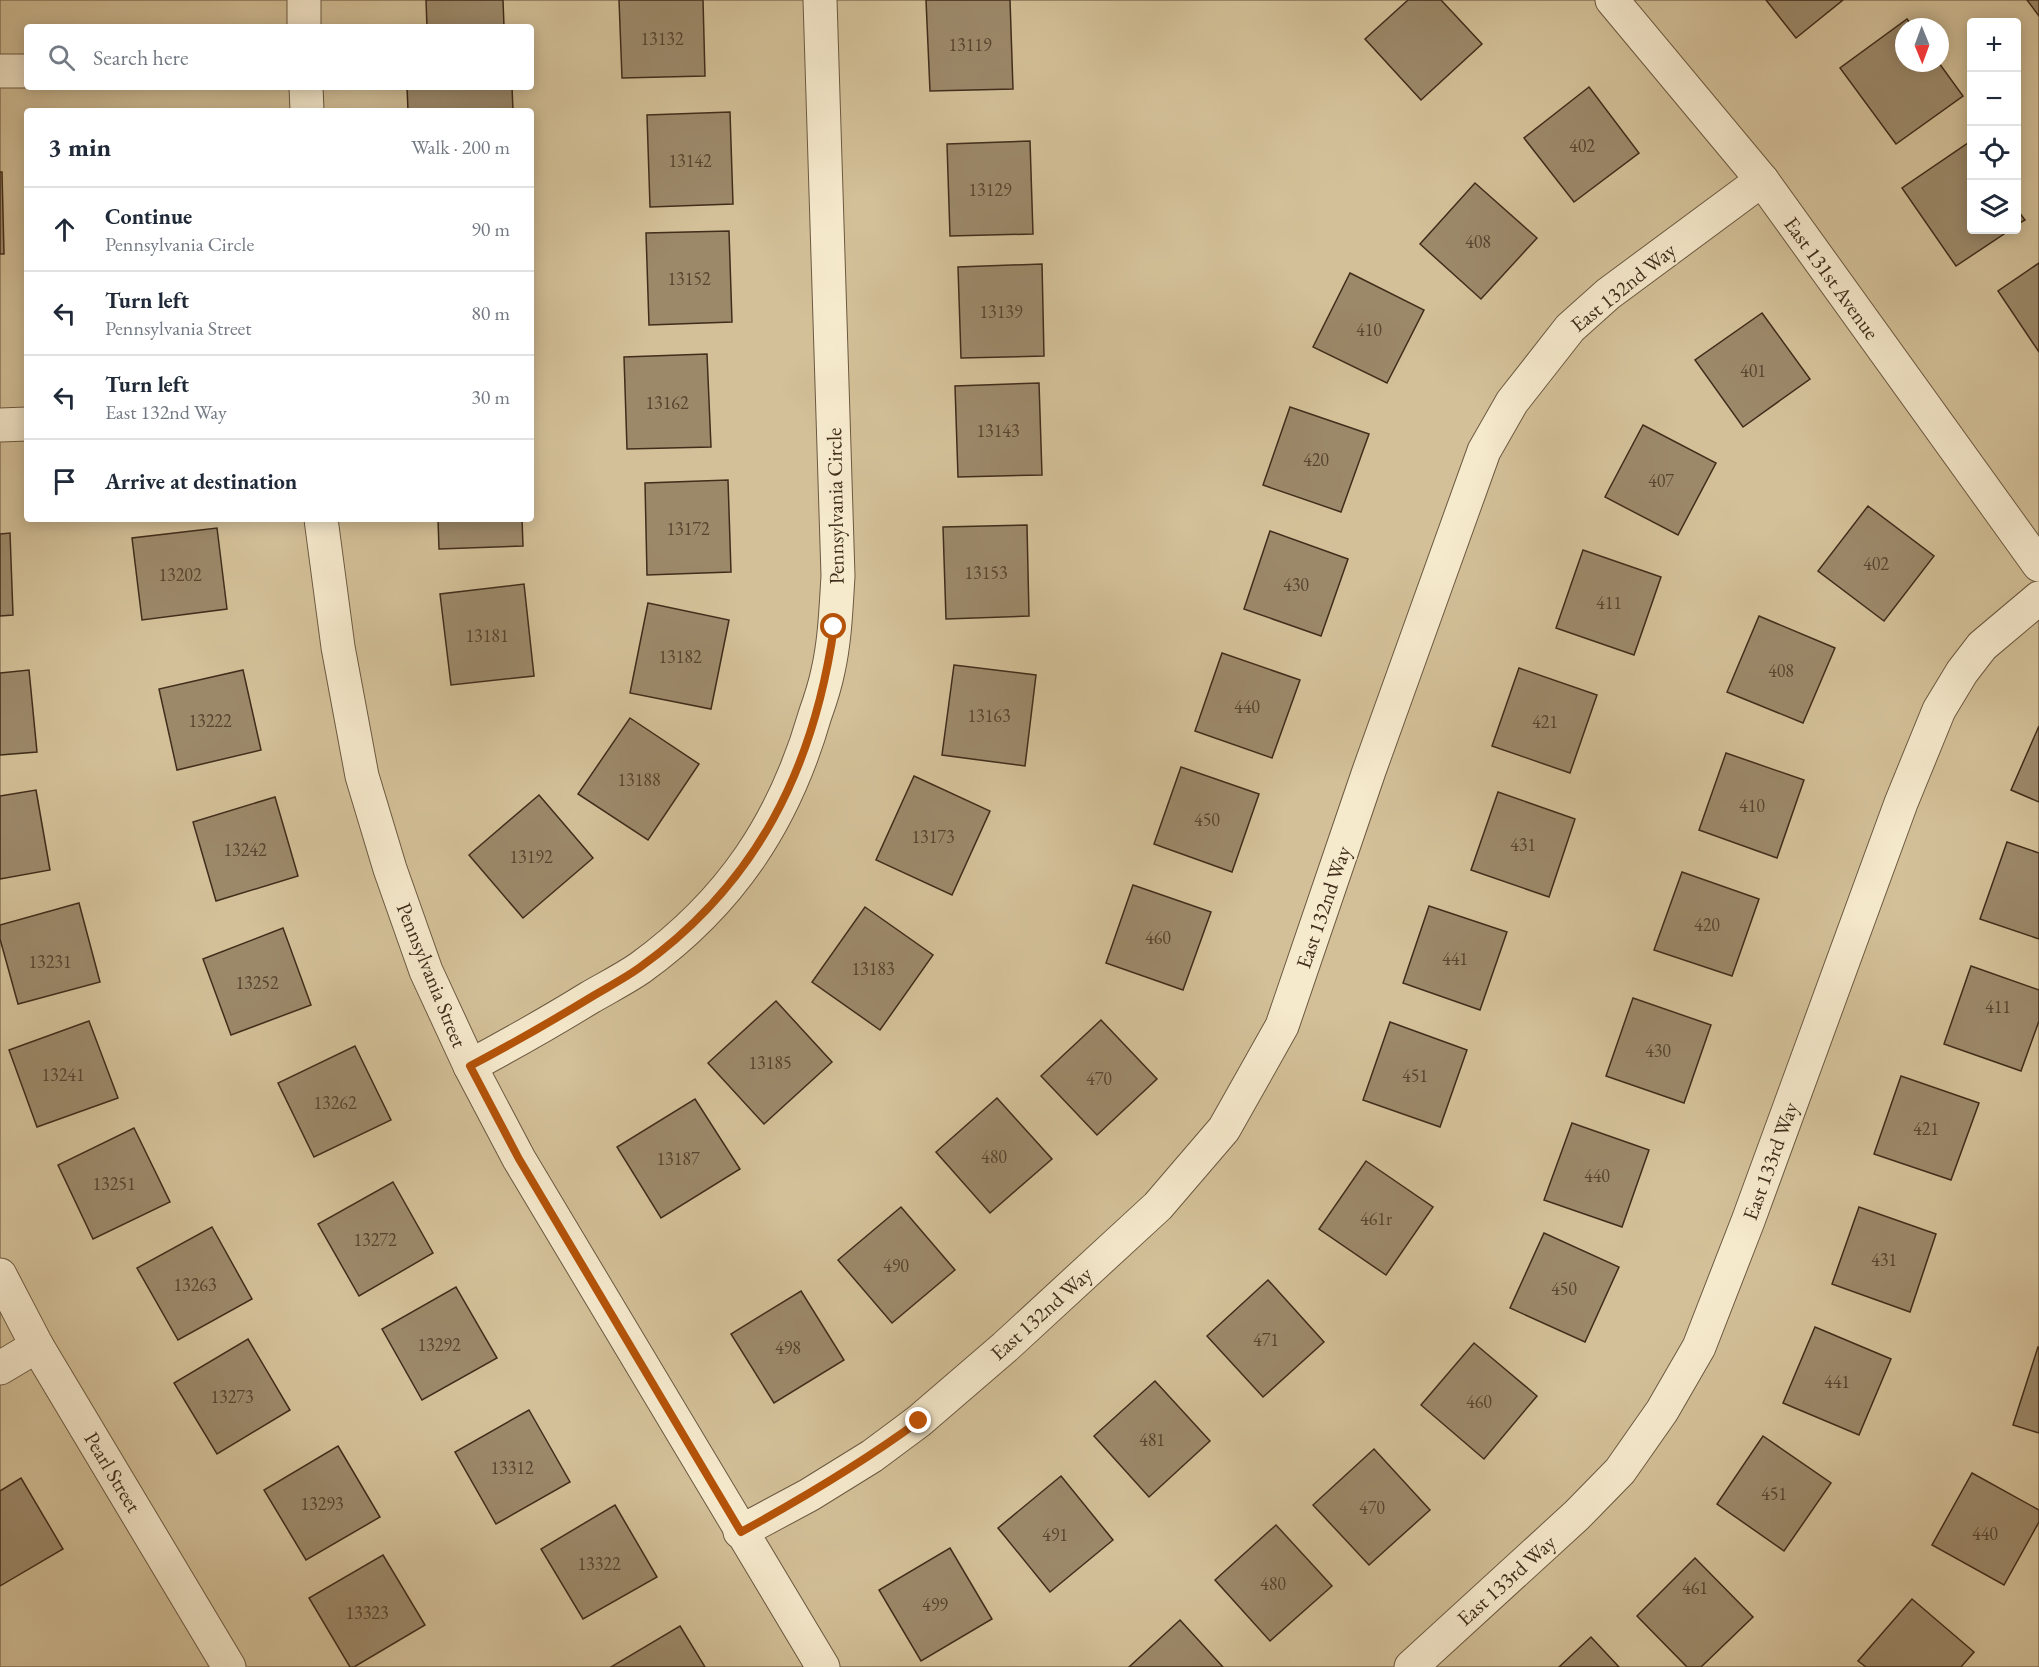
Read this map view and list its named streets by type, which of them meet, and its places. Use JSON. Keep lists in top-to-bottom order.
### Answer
{
  "streets": {
    "street": [
      "East 131st Avenue",
      "East 132nd Way",
      "Pennsylvania Circle",
      "Pennsylvania Street",
      "East 133rd Way",
      "Pearl Street"
    ]
  },
  "crossings": [
    ["East 131st Avenue", "East 132nd Way"],
    ["East 132nd Way", "Pennsylvania Street"],
    ["Pennsylvania Circle", "Pennsylvania Street"]
  ],
  "house_numbers": [
    "13132",
    "13119",
    "402",
    "13142",
    "13129",
    "408",
    "13152",
    "13139",
    "410",
    "401",
    "13162",
    "13143",
    "420",
    "407",
    "13172",
    "402",
    "13153",
    "13202",
    "430",
    "411",
    "13181",
    "13182",
    "408",
    "440",
    "13163",
    "13222",
    "421",
    "13188",
    "410",
    "450",
    "13173",
    "431",
    "13242",
    "13192",
    "420",
    "460",
    "441",
    "13231",
    "13183",
    "13252",
    "411",
    "430",
    "13185",
    "13241",
    "451",
    "470",
    "13262",
    "421",
    "480",
    "13187",
    "440",
    "13251",
    "461r",
    "13272",
    "431",
    "490",
    "13263",
    "450",
    "471",
    "13292",
    "498",
    "441",
    "13273",
    "460",
    "481",
    "13312",
    "451",
    "13293",
    "470",
    "440",
    "491",
    "13322",
    "480",
    "461",
    "499",
    "13323"
  ],
  "north": "bottom",
  "page": {
    "map_buttons": ["+", "−"],
    "search": "Search here",
    "heading": ["3 min", "Walk · 200 m"],
    "list": [
      ["Continue", "Pennsylvania Circle", "90 m"],
      ["Turn left", "Pennsylvania Street", "80 m"],
      ["Turn left", "East 132nd Way", "30 m"],
      "Arrive at destination"
    ]
  }
}
